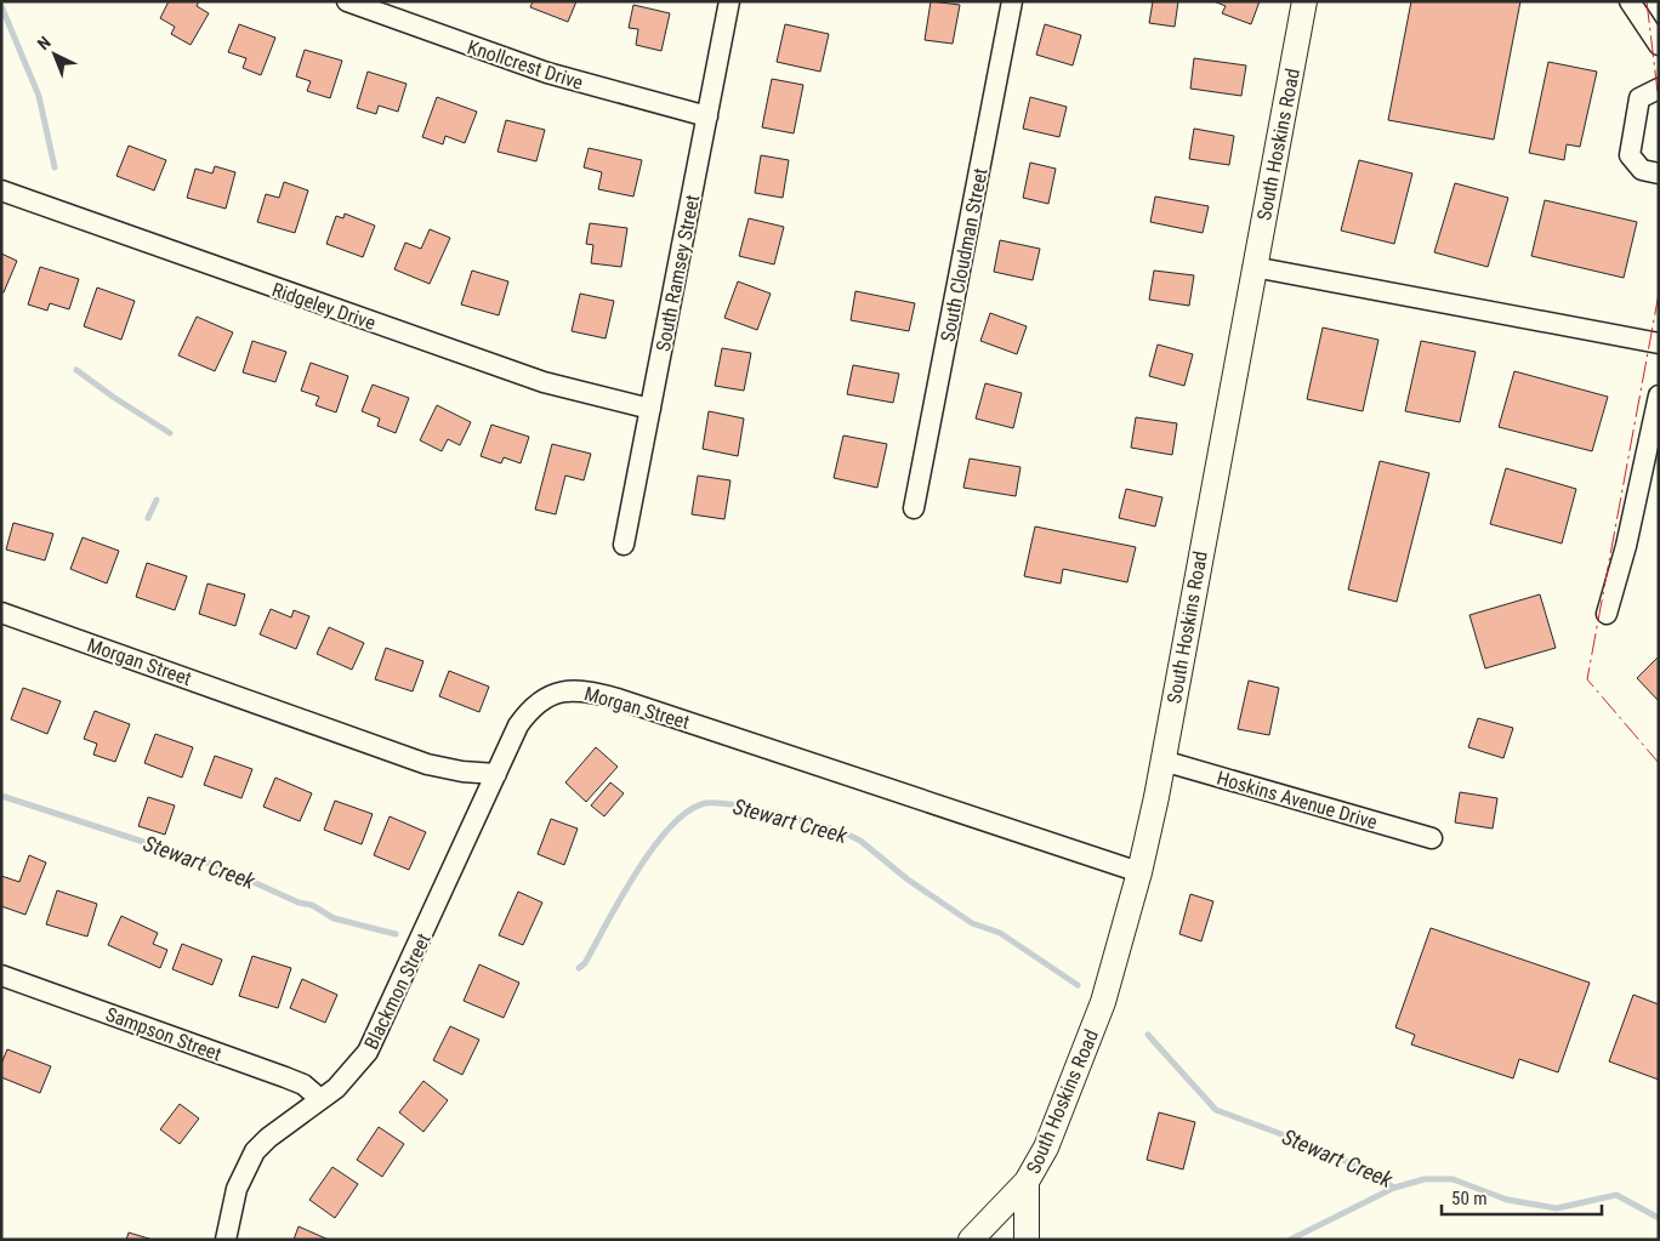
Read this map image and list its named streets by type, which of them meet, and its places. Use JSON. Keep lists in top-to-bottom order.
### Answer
{
  "streets": {
    "street": [
      "Knollcrest Drive",
      "South Hoskins Road",
      "South Cloudman Street",
      "South Ramsey Street",
      "Ridgeley Drive",
      "Morgan Street",
      "Hoskins Avenue Drive",
      "Blackmon Street",
      "Sampson Street"
    ]
  },
  "crossings": [
    ["Knollcrest Drive", "South Ramsey Street"],
    ["South Hoskins Road", "Morgan Street"],
    ["South Hoskins Road", "Hoskins Avenue Drive"],
    ["South Ramsey Street", "Ridgeley Drive"],
    ["Morgan Street", "Blackmon Street"],
    ["Blackmon Street", "Sampson Street"]
  ],
  "water": ["Stewart Creek"],
  "scale_bar": "50 m",
  "north": "top left"
}
